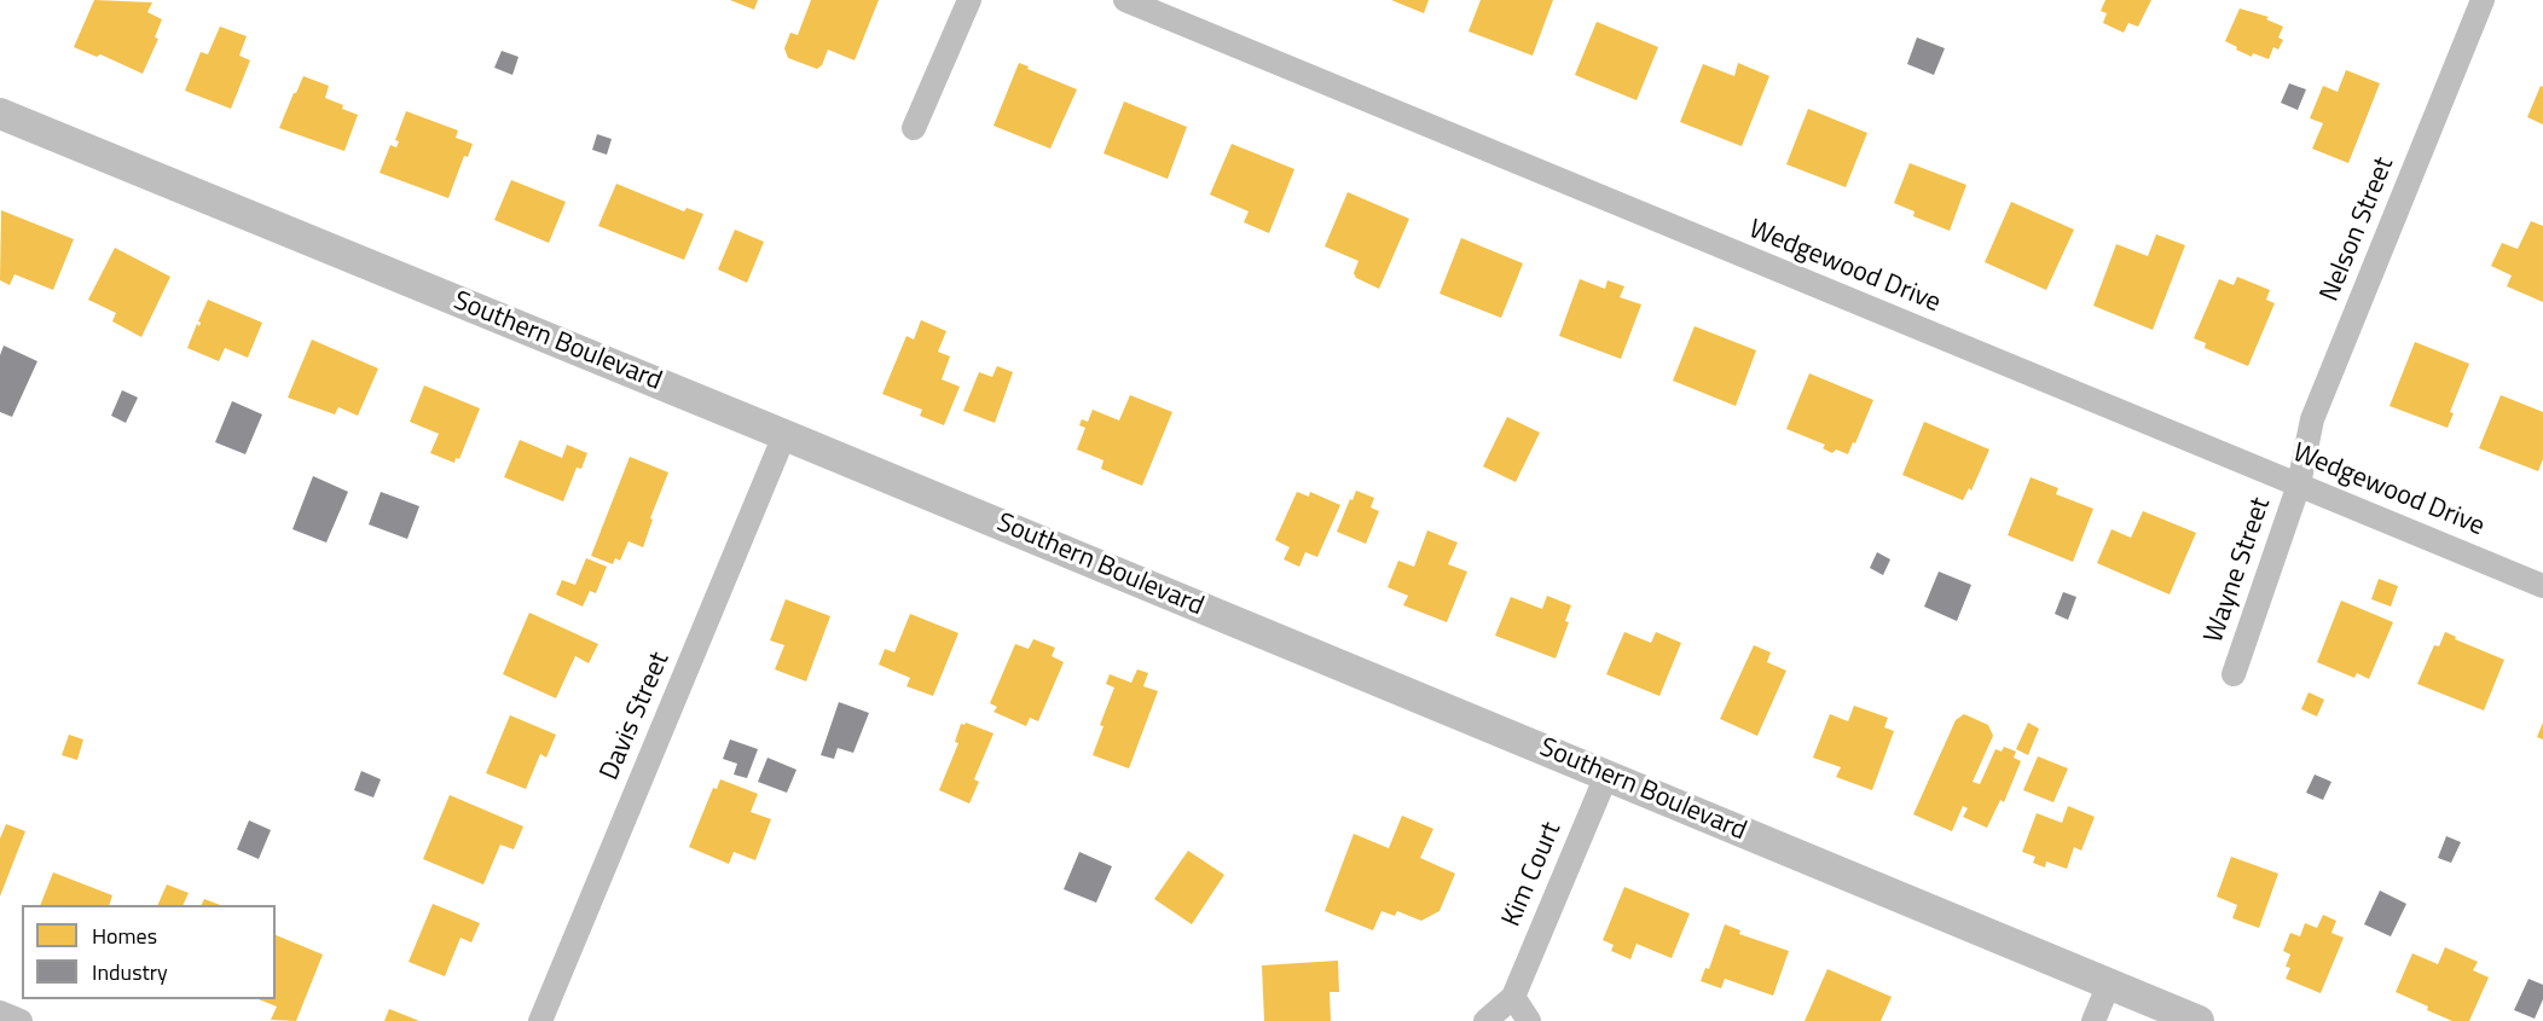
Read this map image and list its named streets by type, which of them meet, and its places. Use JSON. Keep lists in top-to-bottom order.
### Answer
{
  "streets": {
    "street": [
      "Nelson Street",
      "Wedgewood Drive",
      "Southern Boulevard",
      "Wayne Street",
      "Davis Street",
      "Kim Court"
    ]
  },
  "crossings": [
    ["Nelson Street", "Wedgewood Drive"],
    ["Nelson Street", "Wayne Street"],
    ["Wedgewood Drive", "Wayne Street"],
    ["Southern Boulevard", "Davis Street"],
    ["Southern Boulevard", "Kim Court"]
  ],
  "legend": ["Homes", "Industry"]
}
